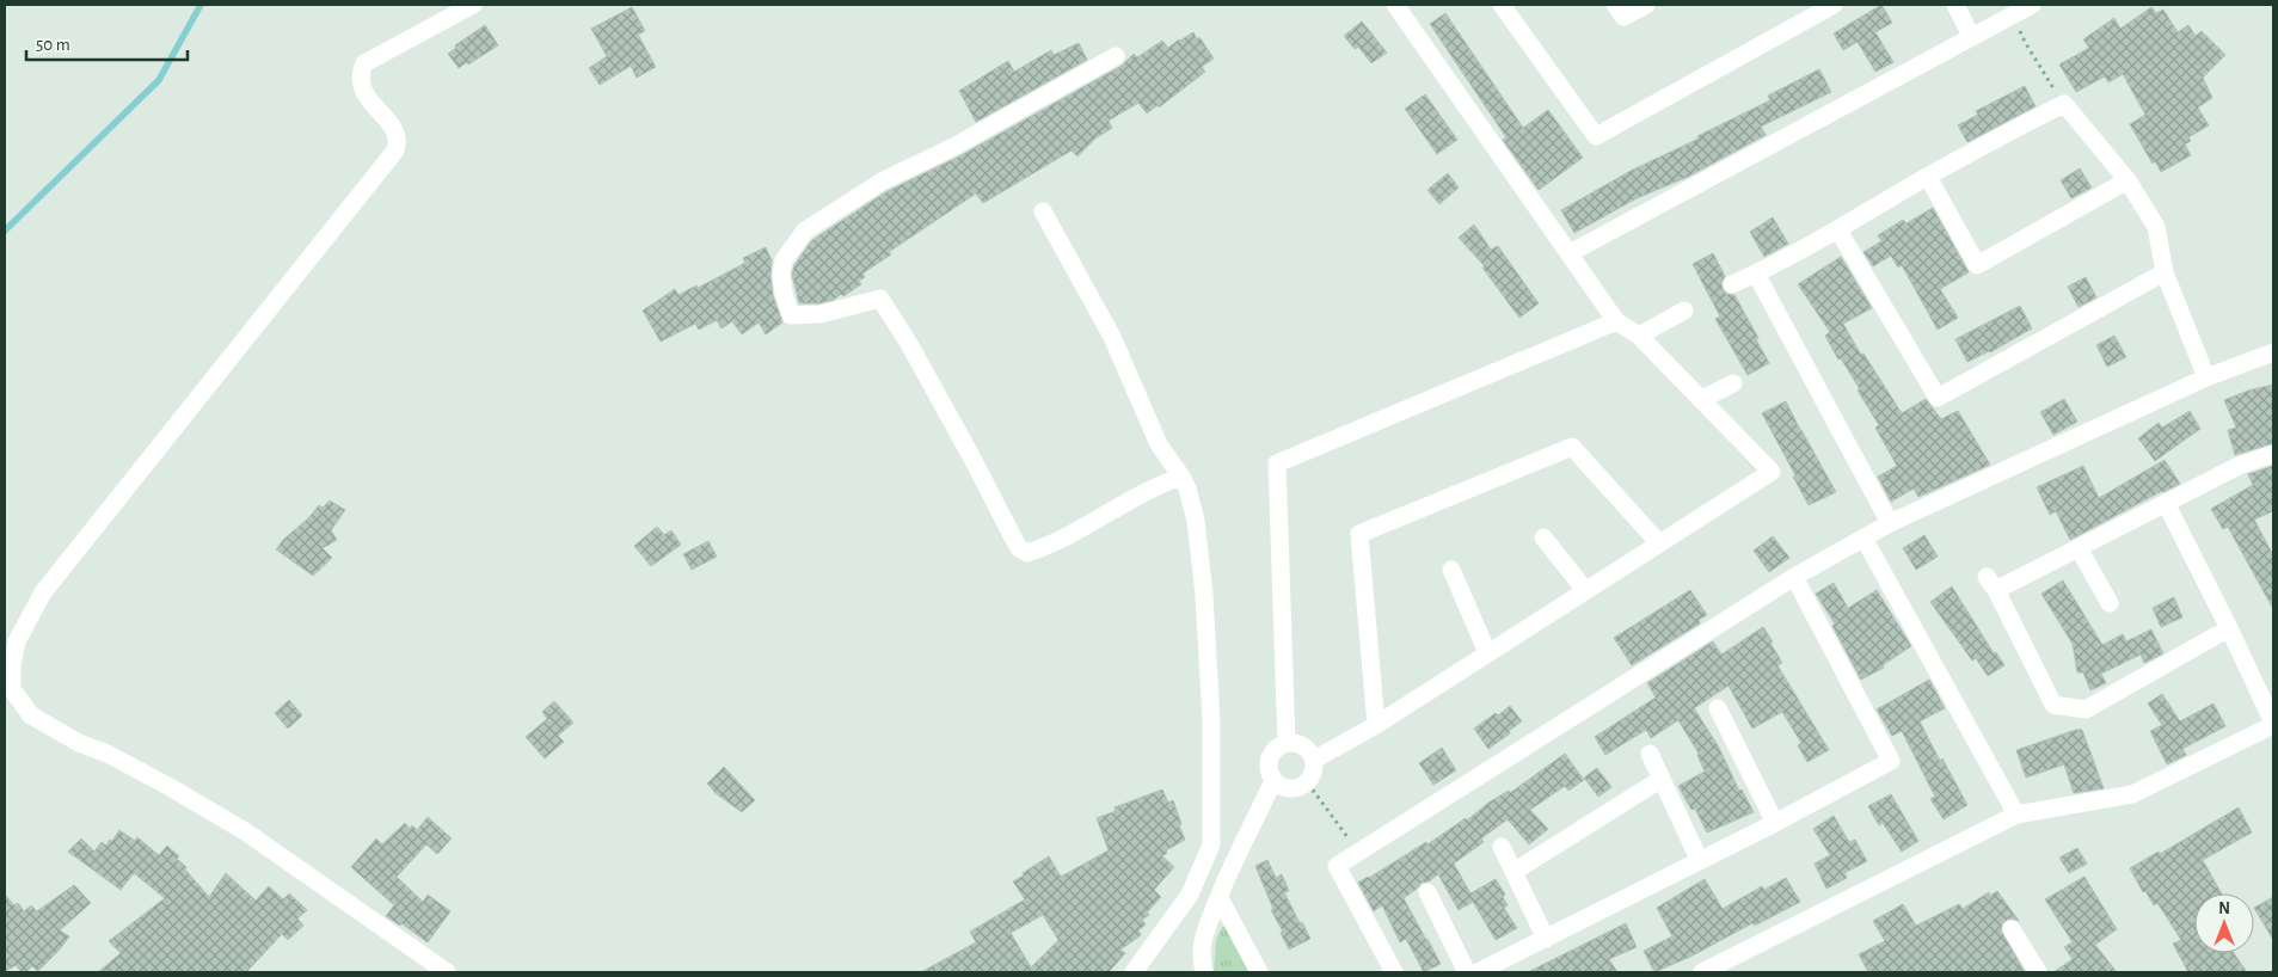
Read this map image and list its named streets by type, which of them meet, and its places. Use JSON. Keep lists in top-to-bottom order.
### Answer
{
  "scale_bar": "50 m",
  "north": "top"
}
